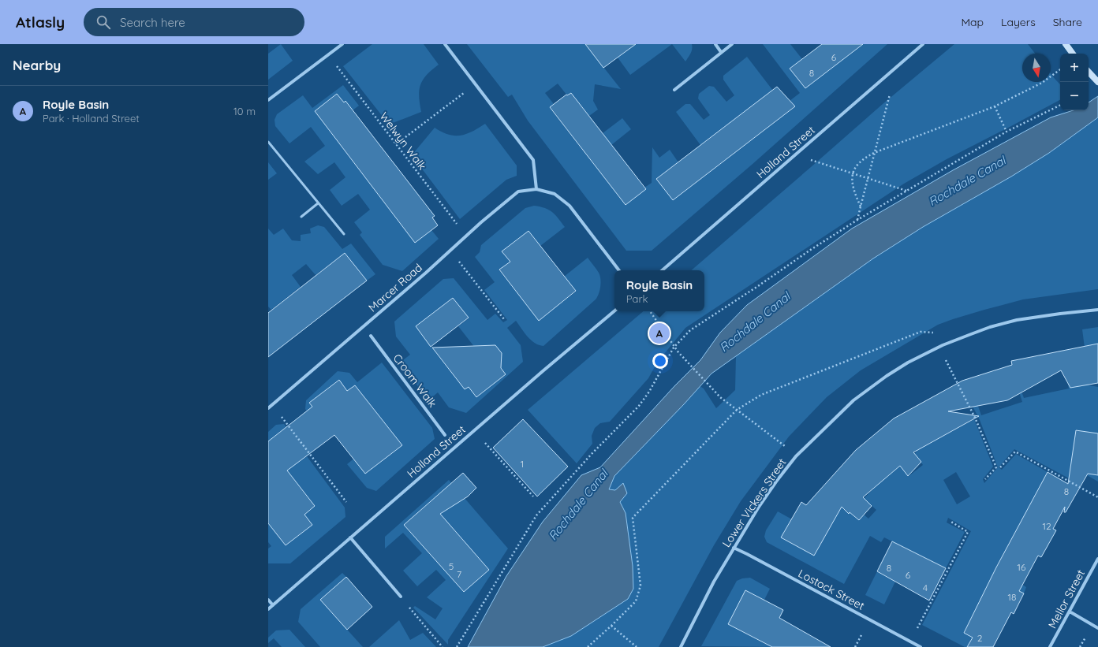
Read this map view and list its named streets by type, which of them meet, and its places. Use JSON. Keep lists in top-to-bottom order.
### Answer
{
  "streets": {
    "street": [
      "Holland Street",
      "Marcer Road",
      "Croom Walk",
      "Lower Vickers Street",
      "Lostock Street",
      "Mellor Street"
    ],
    "path": ["Welwyn Walk"]
  },
  "crossings": [
    ["Lower Vickers Street", "Lostock Street"]
  ],
  "water": ["Rochdale Canal"],
  "house_numbers": [
    "6",
    "8",
    "1",
    "8",
    "12",
    "5",
    "16",
    "8",
    "7",
    "6",
    "4",
    "18",
    "2"
  ],
  "north": "bottom",
  "page": {
    "header": "Atlasly",
    "search": "Search here",
    "nav": ["Map", "Layers", "Share"],
    "heading": "Nearby",
    "map_buttons": ["+", "−"],
    "list": [
      {
        "mark": "A",
        "name": "Royle Basin",
        "note": "Park · Holland Street",
        "value": "10 m"
      }
    ],
    "popup": ["Royle Basin", "Park"],
    "pins": "A"
  }
}
